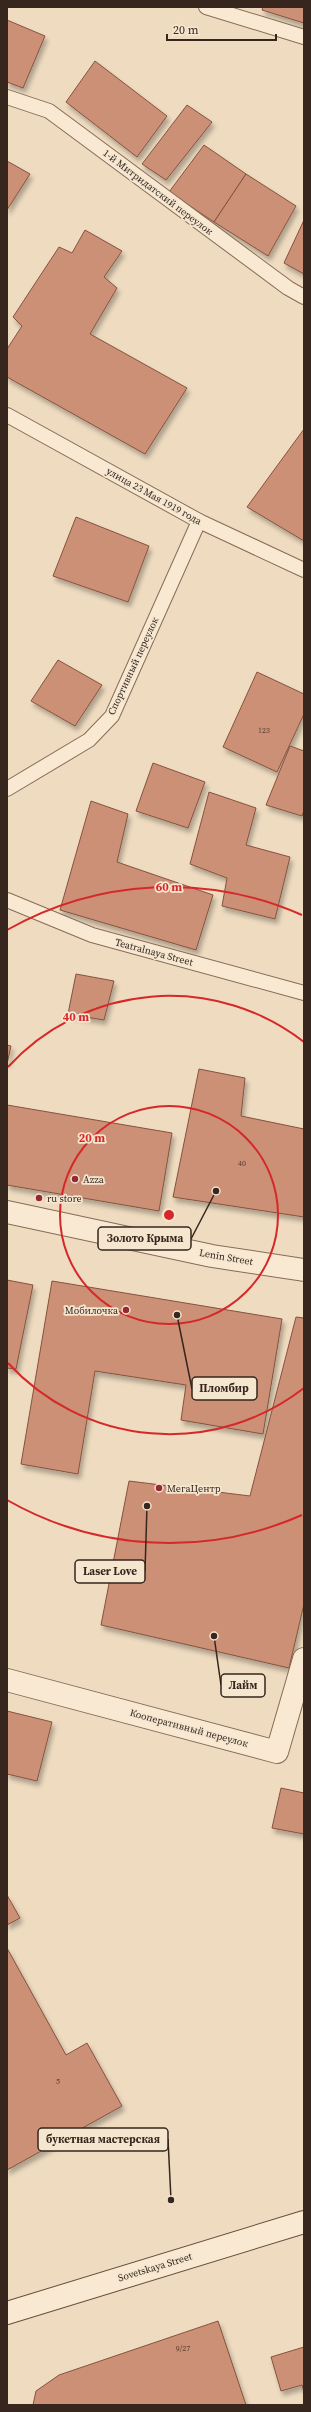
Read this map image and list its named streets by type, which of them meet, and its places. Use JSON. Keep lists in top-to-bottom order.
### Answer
{
  "streets": {
    "street": ["Lenin Street", "Кооперативный переулок", "Sovetskaya Street"],
    "lane": [
      "1-й Митридатский переулок",
      "улица 23 Мая 1919 года",
      "Спортивный переулок",
      "Teatralnaya Street"
    ]
  },
  "crossings": [
    ["улица 23 Мая 1919 года", "Спортивный переулок"]
  ],
  "places": [
    "Azza",
    "Золото Крыма",
    "ru store",
    "Мобилочка",
    "Пломбир",
    "МегаЦентр",
    "Laser Love",
    "Лайм",
    "букетная мастерская"
  ],
  "house_numbers": [
    "123",
    "40",
    "5",
    "9/27"
  ],
  "scale_bar": "20 m",
  "rings": ["60 m", "40 m", "20 m"]
}
